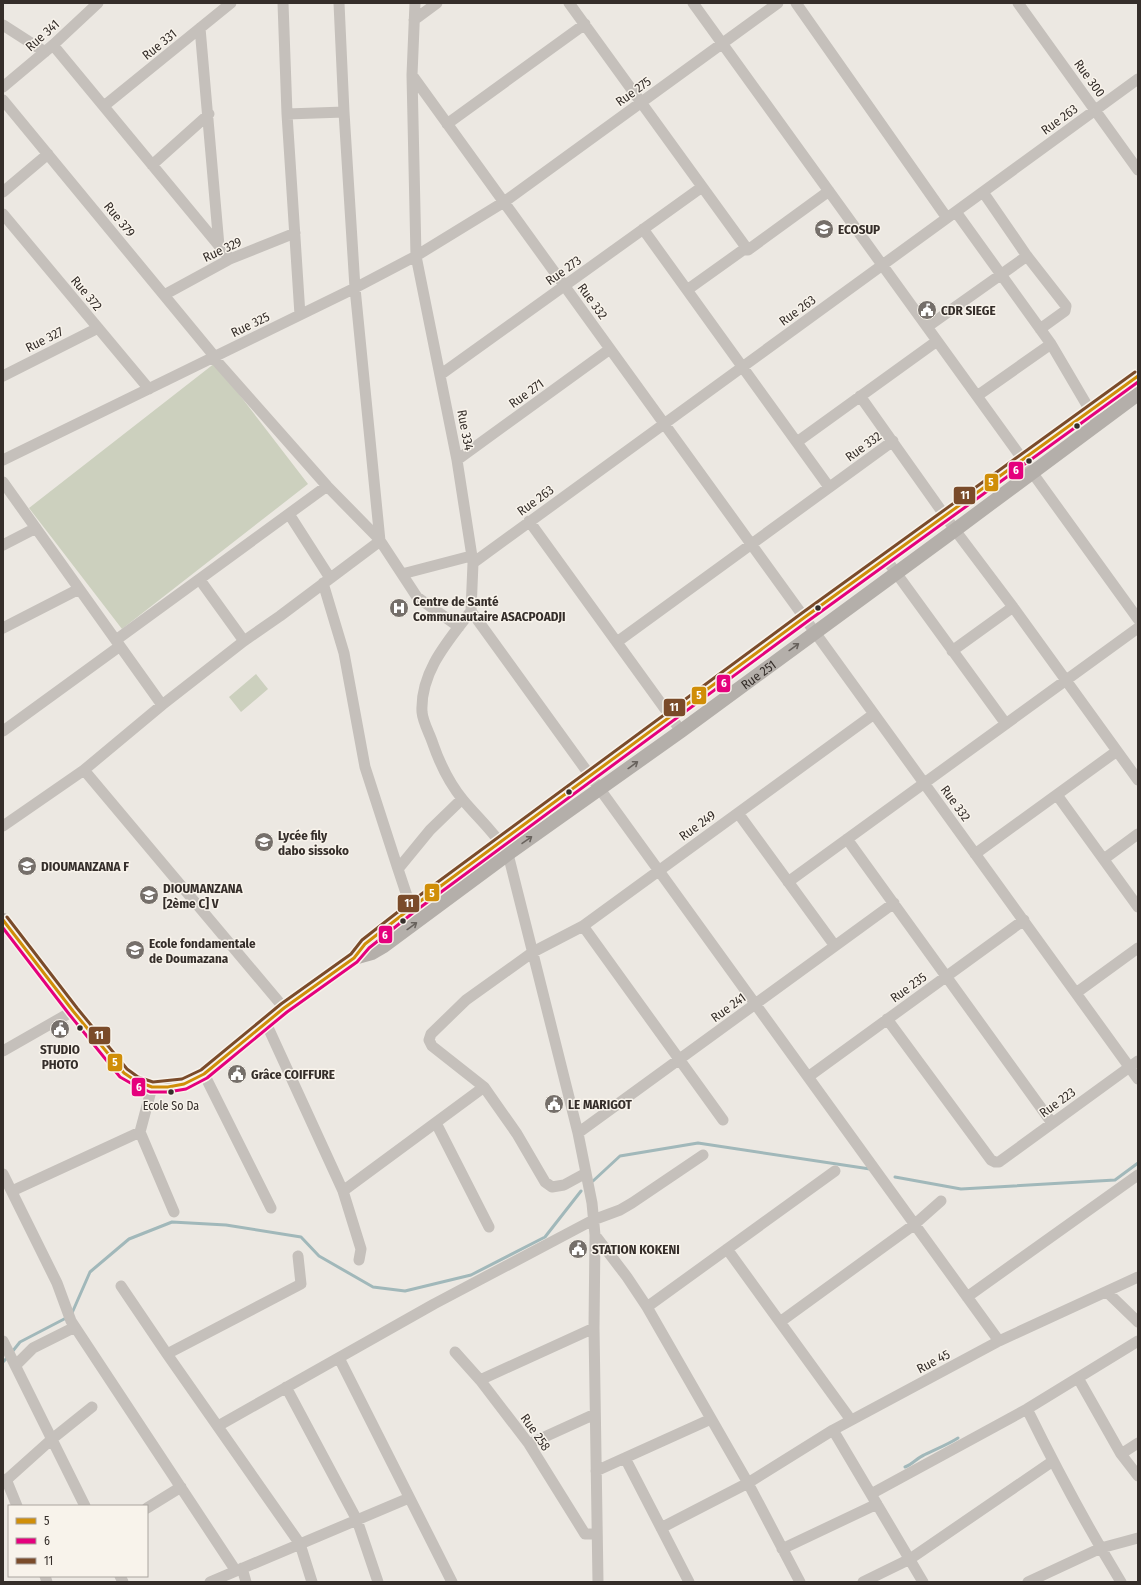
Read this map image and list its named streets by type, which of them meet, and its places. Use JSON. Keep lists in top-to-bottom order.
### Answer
{
  "streets": {
    "main road": ["Rue 251"],
    "street": [
      "Rue 341",
      "Rue 331",
      "Rue 300",
      "Rue 275",
      "Rue 263",
      "Rue 379",
      "Rue 329",
      "Rue 273",
      "Rue 372",
      "Rue 332",
      "Rue 325",
      "Rue 327",
      "Rue 271",
      "Rue 334",
      "Rue 249",
      "Rue 235",
      "Rue 241",
      "Rue 223",
      "Rue 45",
      "Rue 258"
    ]
  },
  "crossings": [
    ["Rue 300", "Rue 263"],
    ["Rue 275", "Rue 332"],
    ["Rue 275", "Rue 325"],
    ["Rue 263", "Rue 332"],
    ["Rue 263", "Rue 334"],
    ["Rue 379", "Rue 329"],
    ["Rue 379", "Rue 325"],
    ["Rue 273", "Rue 332"],
    ["Rue 273", "Rue 334"],
    ["Rue 372", "Rue 325"],
    ["Rue 372", "Rue 327"],
    ["Rue 332", "Rue 325"],
    ["Rue 332", "Rue 271"],
    ["Rue 332", "Rue 334"],
    ["Rue 332", "Rue 251"],
    ["Rue 332", "Rue 249"],
    ["Rue 332", "Rue 235"],
    ["Rue 332", "Rue 223"],
    ["Rue 325", "Rue 334"],
    ["Rue 271", "Rue 334"],
    ["Rue 235", "Rue 223"]
  ],
  "places": {
    "school or university": [
      "ECOSUP",
      "Lycée fily dabo sissoko",
      "DIOUMANZANA F",
      "DIOUMANZANA [2ème C] V",
      "Ecole fondamentale de Doumazana"
    ],
    "public building": [
      "CDR SIEGE",
      "STUDIO PHOTO",
      "Grâce COIFFURE",
      "LE MARIGOT",
      "STATION KOKENI"
    ],
    "hospital": ["Centre de Santé Communautaire ASACPOADJI"],
    "other": ["Ecole So Da"]
  },
  "lines": ["transit line 11", "transit line 5", "transit line 6"],
  "legend": ["5", "6", "11"]
}
